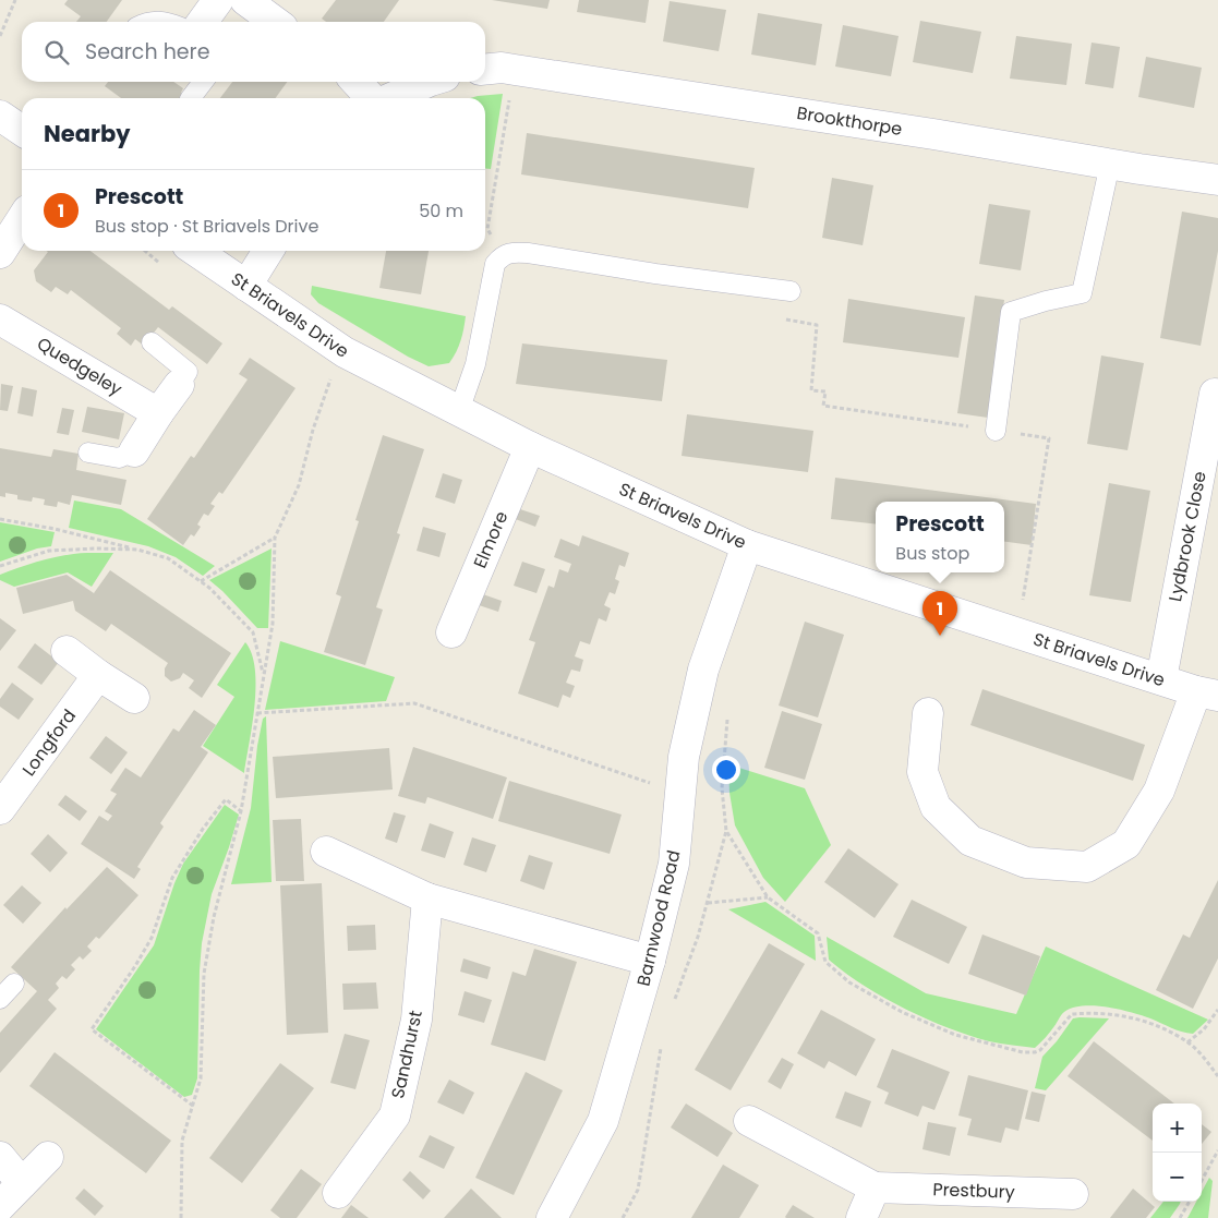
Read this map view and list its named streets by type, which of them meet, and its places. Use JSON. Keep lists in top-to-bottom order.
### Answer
{
  "streets": {
    "street": [
      "Brookthorpe",
      "St Briavels Drive",
      "Quedgeley",
      "Lydbrook Close",
      "Elmore",
      "Longford",
      "Barnwood Road",
      "Sandhurst",
      "Prestbury"
    ]
  },
  "crossings": [
    ["St Briavels Drive", "Lydbrook Close"],
    ["St Briavels Drive", "Elmore"],
    ["St Briavels Drive", "Barnwood Road"]
  ],
  "page": {
    "search": "Search here",
    "heading": "Nearby",
    "list": [
      {
        "mark": "1",
        "name": "Prescott",
        "note": "Bus stop · St Briavels Drive",
        "value": "50 m"
      }
    ],
    "popup": ["Prescott", "Bus stop"],
    "pins": "1",
    "map_buttons": ["+", "−"]
  }
}
